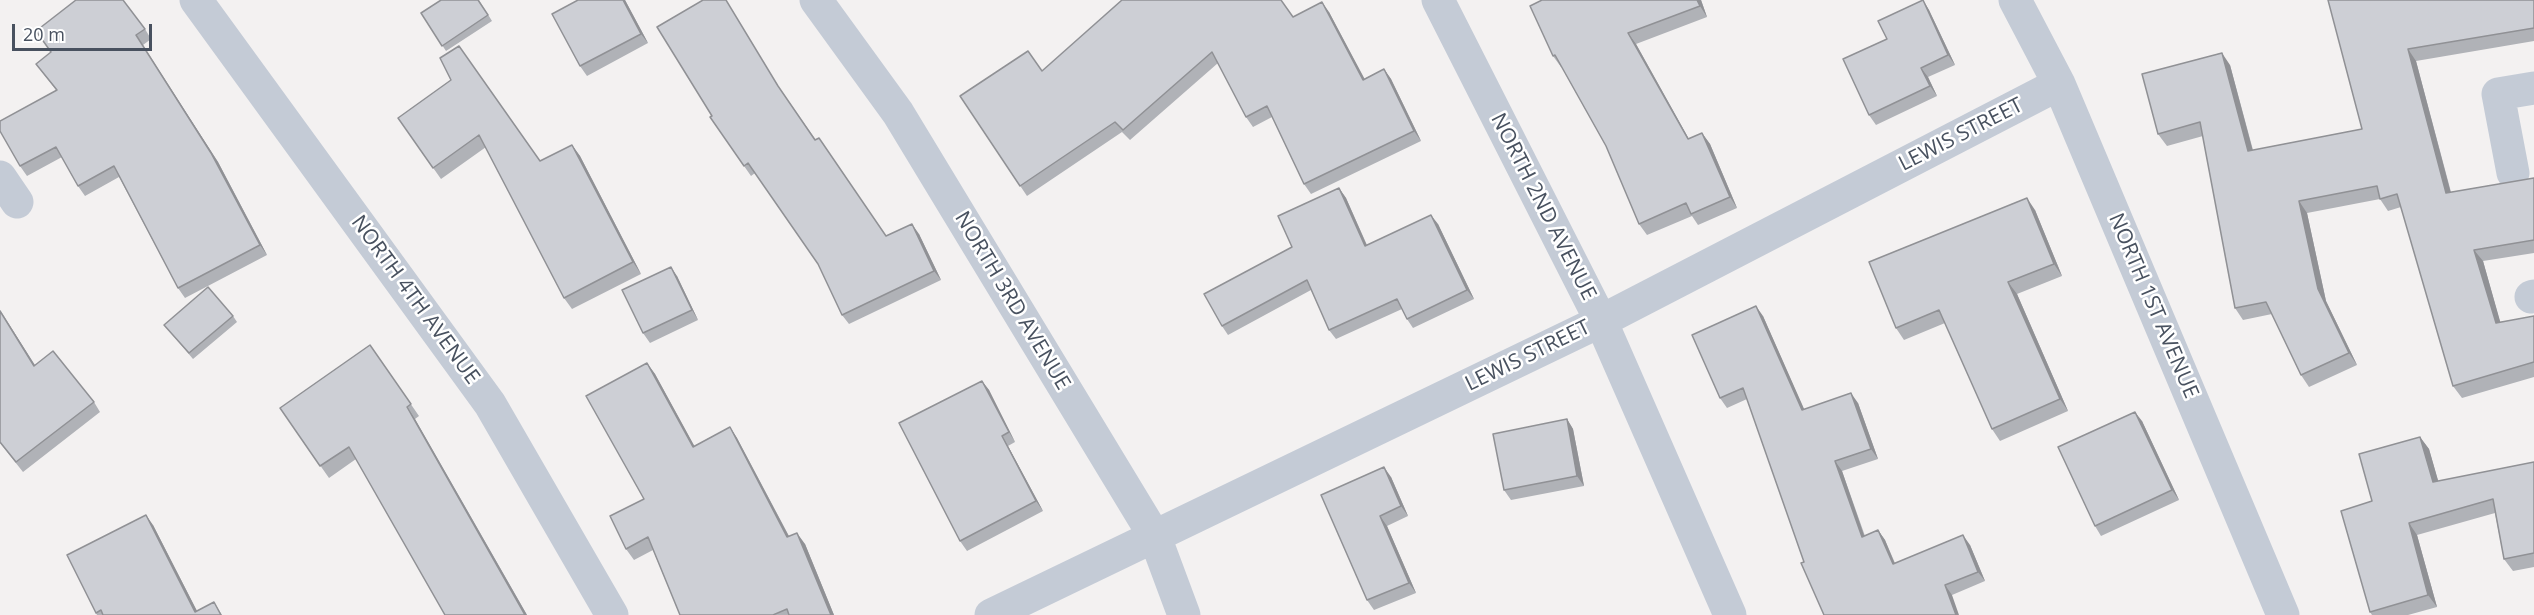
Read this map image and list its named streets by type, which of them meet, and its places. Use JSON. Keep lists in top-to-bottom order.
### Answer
{
  "streets": {
    "street": [
      "LEWIS STREET",
      "NORTH 2ND AVENUE",
      "NORTH 4TH AVENUE",
      "NORTH 3RD AVENUE",
      "NORTH 1ST AVENUE"
    ]
  },
  "crossings": [
    ["LEWIS STREET", "NORTH 2ND AVENUE"],
    ["LEWIS STREET", "NORTH 3RD AVENUE"],
    ["LEWIS STREET", "NORTH 1ST AVENUE"]
  ],
  "scale_bar": "20 m"
}
